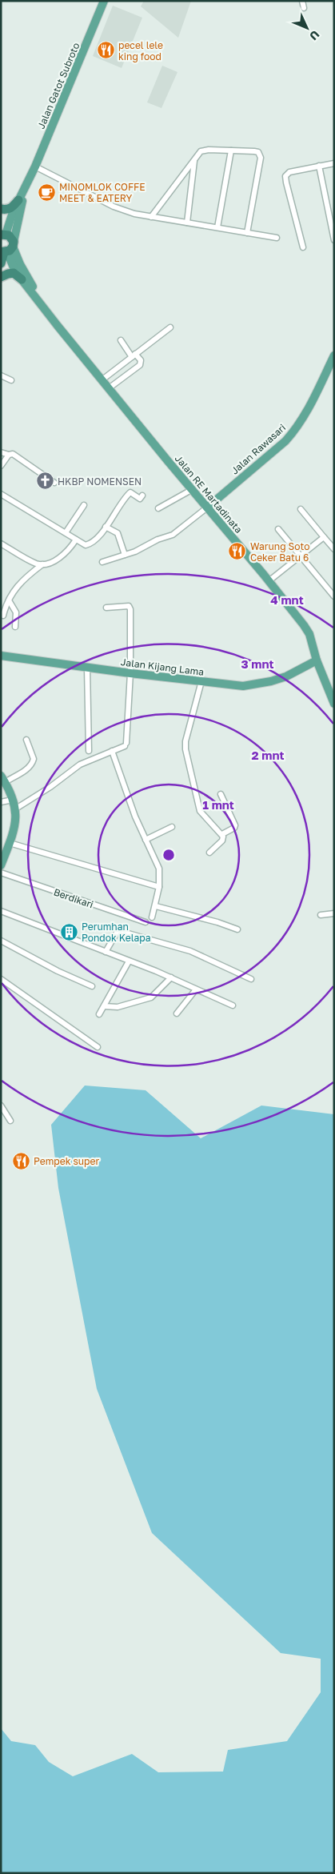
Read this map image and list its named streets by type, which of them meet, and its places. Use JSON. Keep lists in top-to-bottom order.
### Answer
{
  "streets": {
    "main road": [
      "Jalan Gatot Subroto",
      "Jalan Rawasari",
      "Jalan RE Martadinata",
      "Jalan Kijang Lama"
    ],
    "street": ["Berdikari"]
  },
  "crossings": [
    ["Jalan Rawasari", "Jalan RE Martadinata"],
    ["Jalan RE Martadinata", "Jalan Kijang Lama"]
  ],
  "places": {
    "restaurant": ["pecel lele king food", "Warung Soto Ceker Batu 6", "Pempek super"],
    "cafe": ["MINOMLOK COFFE MEET & EATERY"],
    "church": ["HKBP NOMENSEN"],
    "building": ["Perumhan Pondok Kelapa"]
  },
  "north": "bottom right",
  "rings": [
    "4 mnt",
    "3 mnt",
    "2 mnt",
    "1 mnt"
  ]
}
